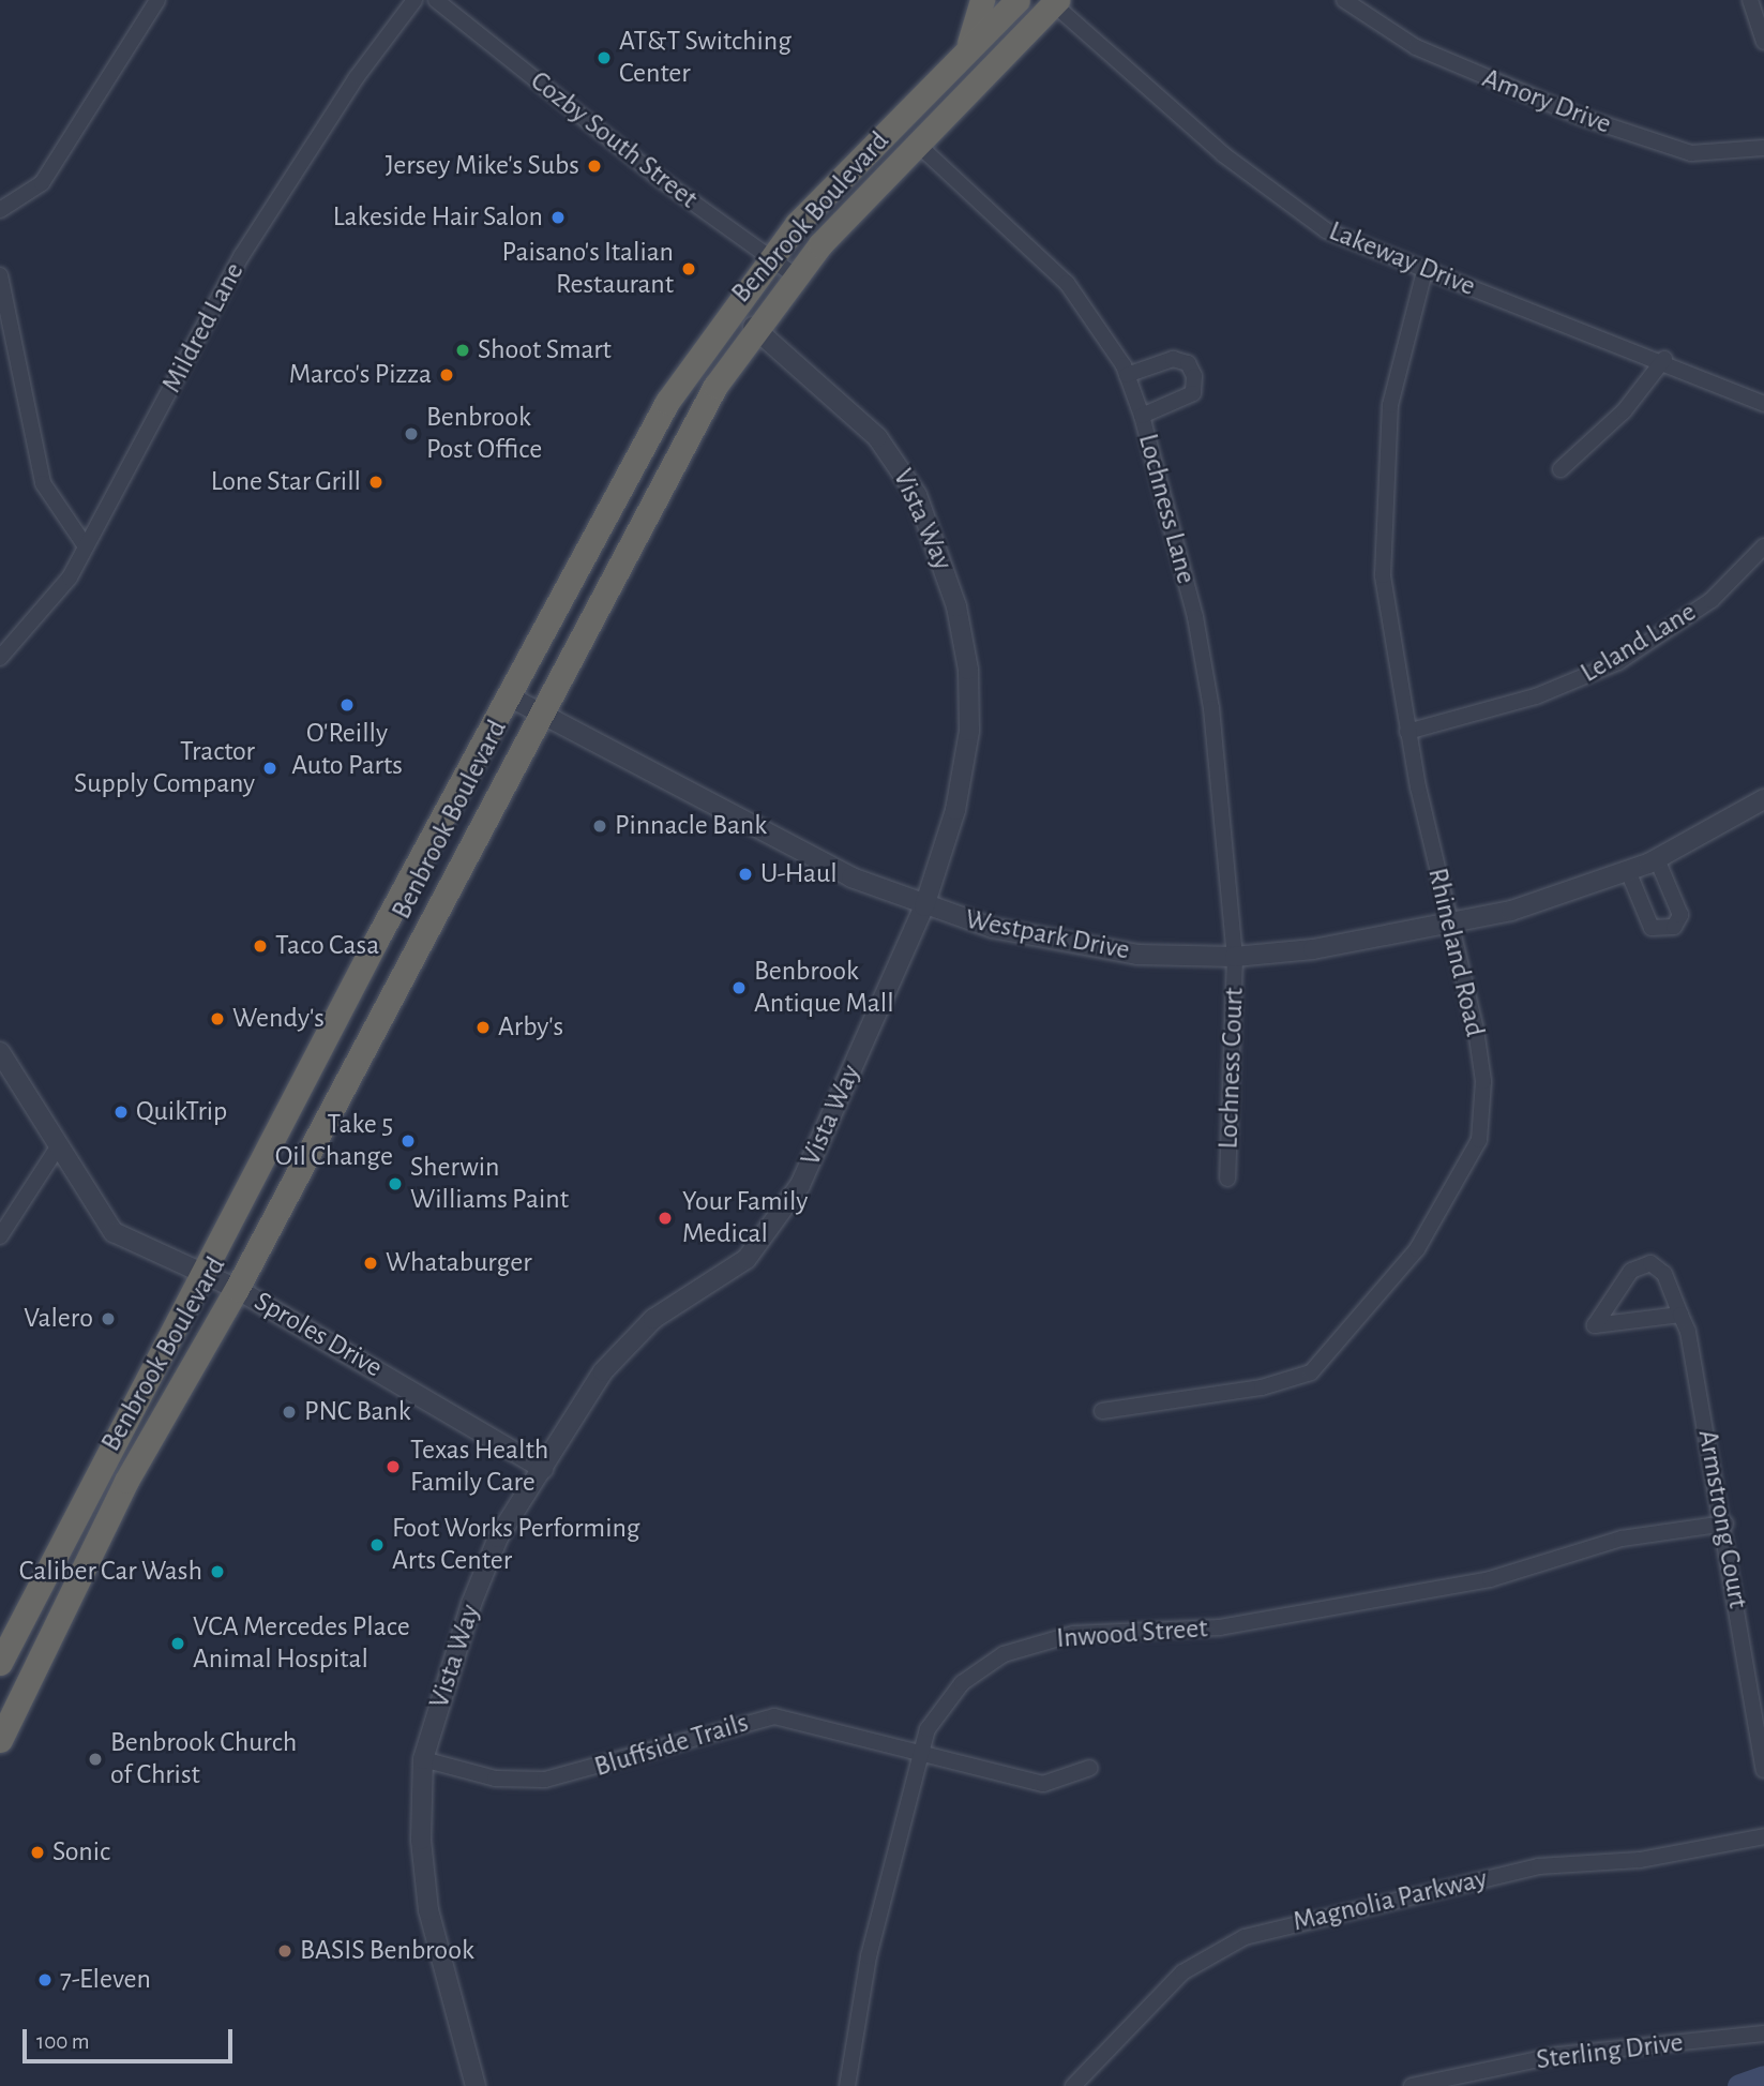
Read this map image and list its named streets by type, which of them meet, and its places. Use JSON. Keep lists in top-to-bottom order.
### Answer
{
  "streets": {
    "highway": ["Benbrook Boulevard"],
    "street": [
      "Amory Drive",
      "Cozby South Street",
      "Lakeway Drive",
      "Mildred Lane",
      "Lochness Lane",
      "Vista Way",
      "Leland Lane",
      "Westpark Drive",
      "Rhineland Road",
      "Lochness Court",
      "Sproles Drive",
      "Armstrong Court",
      "Inwood Street",
      "Bluffside Trails",
      "Magnolia Parkway",
      "Sterling Drive"
    ]
  },
  "crossings": [
    ["Cozby South Street", "Benbrook Boulevard"],
    ["Benbrook Boulevard", "Lakeway Drive"],
    ["Benbrook Boulevard", "Lochness Lane"],
    ["Benbrook Boulevard", "Vista Way"],
    ["Benbrook Boulevard", "Westpark Drive"],
    ["Benbrook Boulevard", "Sproles Drive"],
    ["Lakeway Drive", "Rhineland Road"],
    ["Lochness Lane", "Westpark Drive"],
    ["Lochness Lane", "Lochness Court"],
    ["Vista Way", "Westpark Drive"],
    ["Vista Way", "Sproles Drive"],
    ["Vista Way", "Bluffside Trails"],
    ["Leland Lane", "Rhineland Road"],
    ["Westpark Drive", "Rhineland Road"],
    ["Westpark Drive", "Lochness Court"],
    ["Armstrong Court", "Inwood Street"],
    ["Inwood Street", "Bluffside Trails"]
  ],
  "places": [
    "AT&T Switching Center",
    "Jersey Mike's Subs",
    "Lakeside Hair Salon",
    "Paisano's Italian Restaurant",
    "Shoot Smart",
    "Marco's Pizza",
    "Benbrook Post Office",
    "Lone Star Grill",
    "O'Reilly Auto Parts",
    "Tractor Supply Company",
    "Pinnacle Bank",
    "U-Haul",
    "Taco Casa",
    "Benbrook Antique Mall",
    "Wendy's",
    "Arby's",
    "QuikTrip",
    "Take 5 Oil Change",
    "Sherwin Williams Paint",
    "Your Family Medical",
    "Whataburger",
    "Valero",
    "PNC Bank",
    "Texas Health Family Care",
    "Foot Works Performing Arts Center",
    "Caliber Car Wash",
    "VCA Mercedes Place Animal Hospital",
    "Benbrook Church of Christ",
    "Sonic",
    "BASIS Benbrook",
    "7-Eleven"
  ],
  "scale_bar": "100 m"
}
